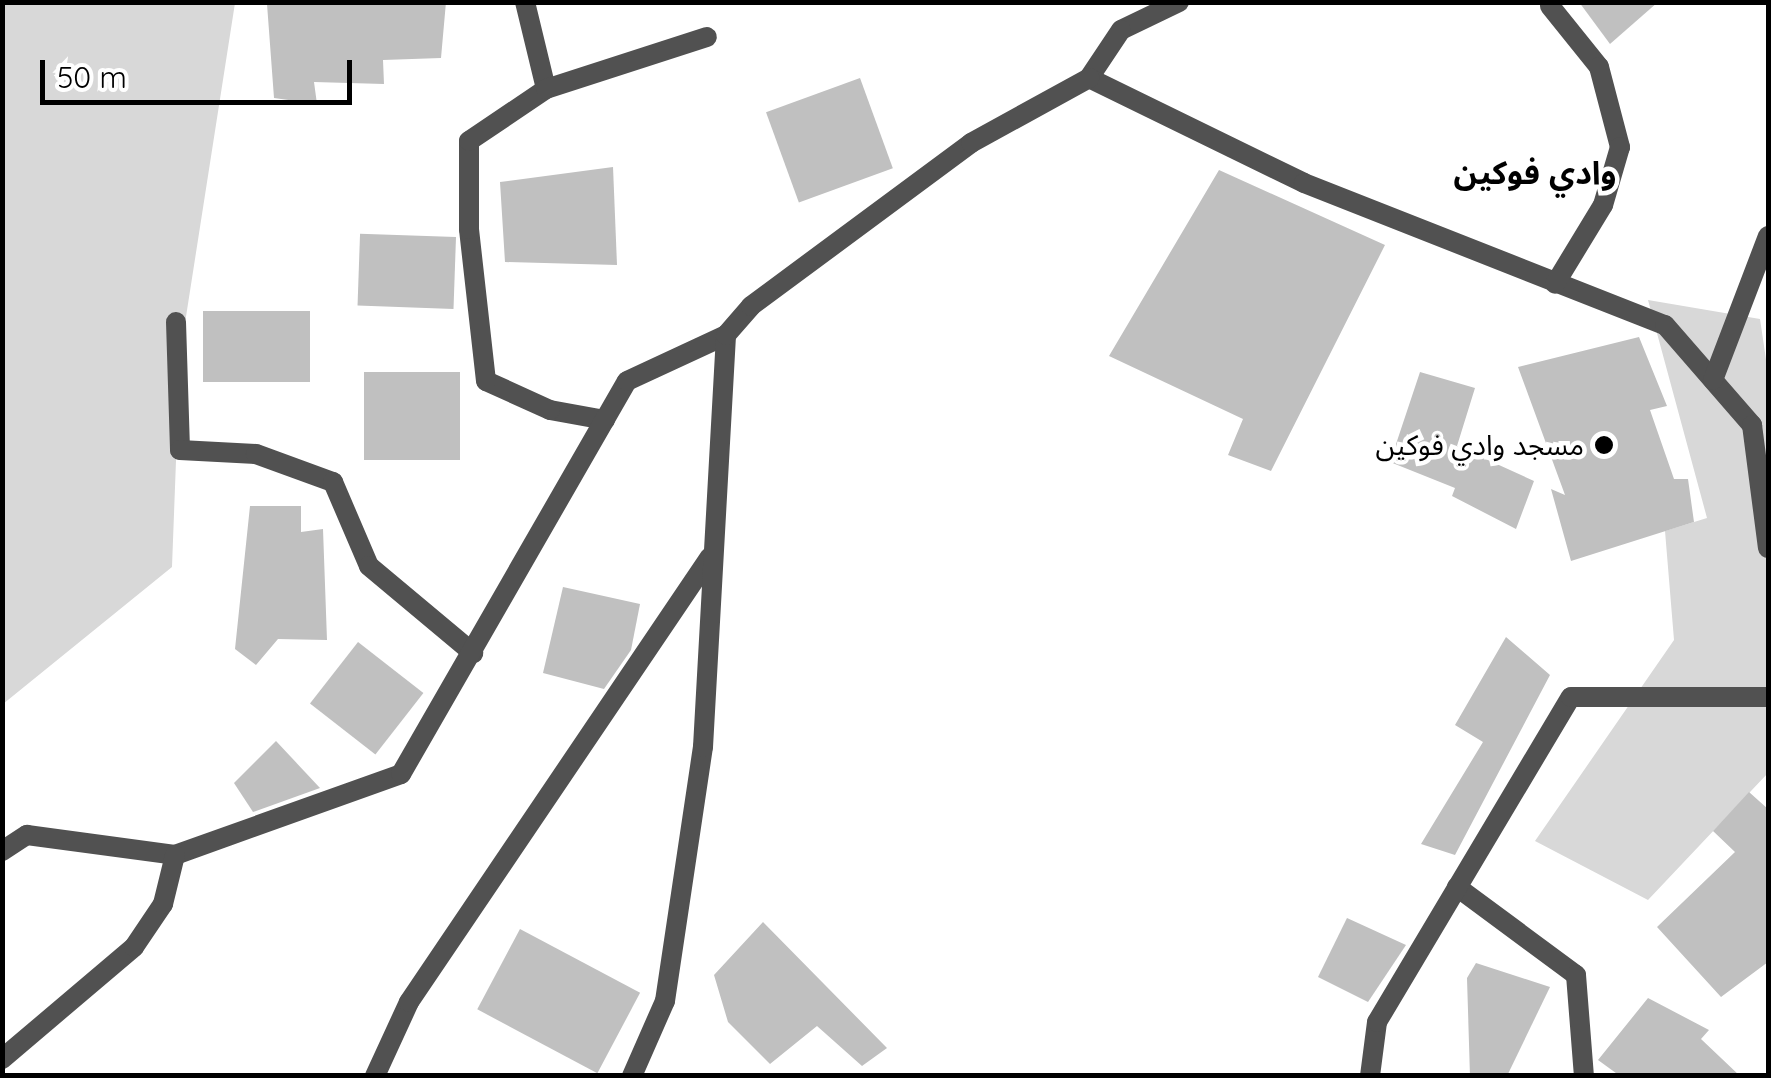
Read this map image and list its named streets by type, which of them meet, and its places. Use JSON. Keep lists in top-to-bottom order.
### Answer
{
  "districts": ["وادي فوكين"],
  "places": ["مسجد وادي فوكين"],
  "scale_bar": "50 m"
}
